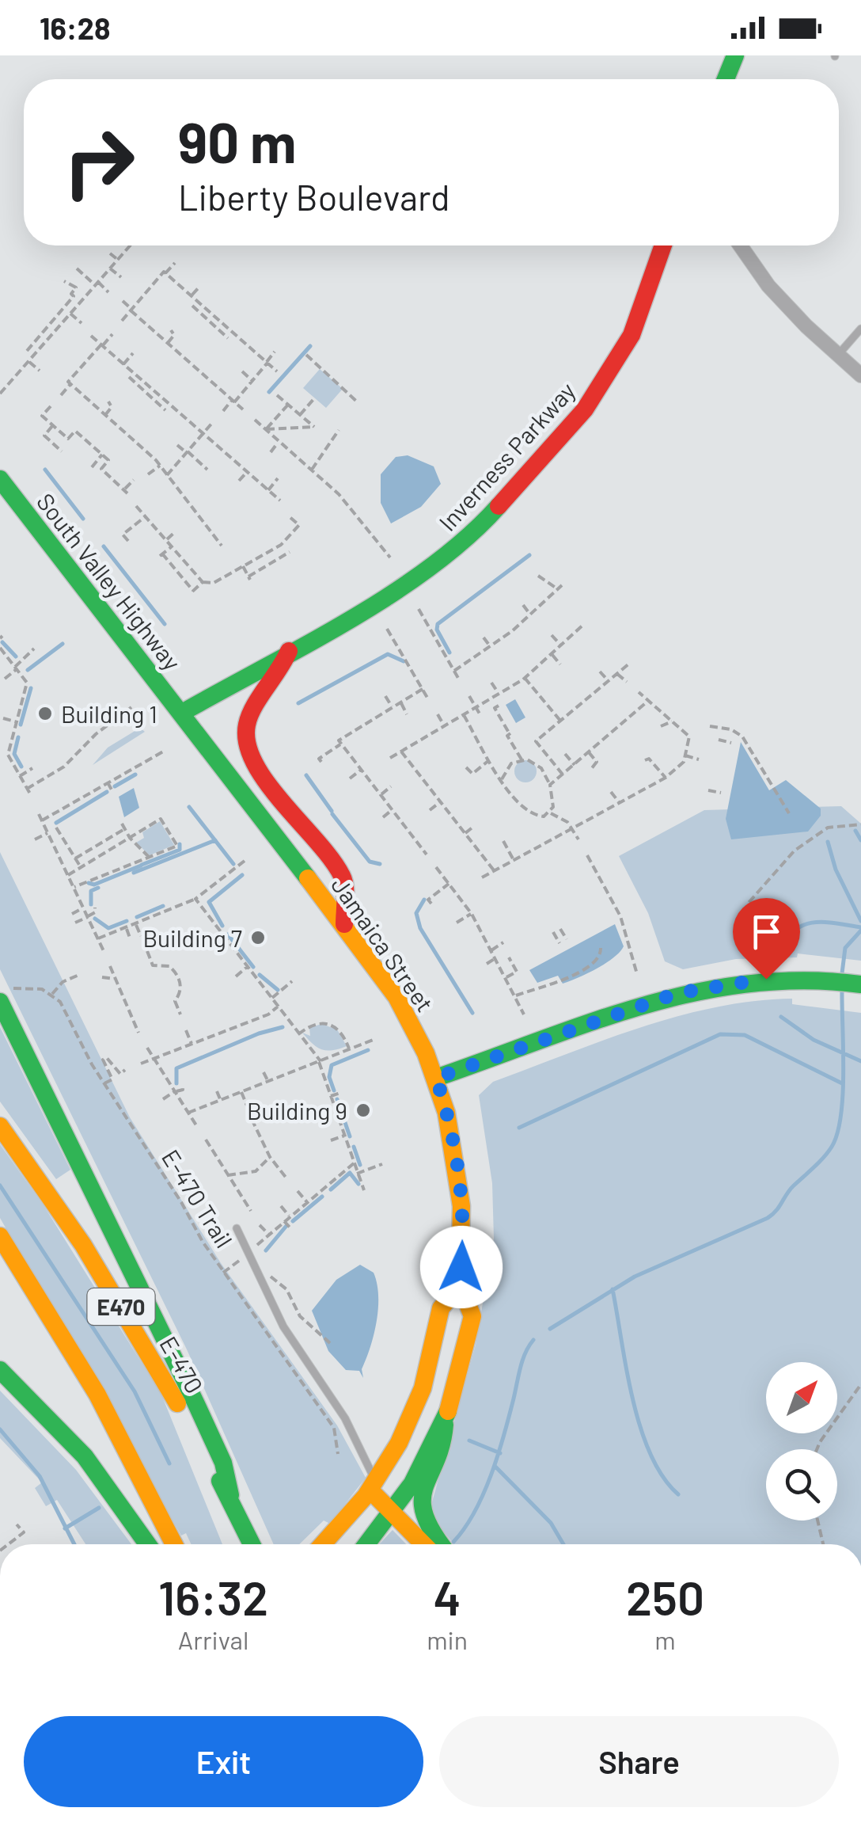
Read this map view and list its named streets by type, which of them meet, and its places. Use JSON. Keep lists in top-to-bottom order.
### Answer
{
  "streets": {
    "main road": [
      "Inverness Parkway",
      "South Valley Highway",
      "Jamaica Street",
      "E470",
      "E-470"
    ],
    "path": ["E-470 Trail"]
  },
  "crossings": [
    ["Inverness Parkway", "South Valley Highway"],
    ["Inverness Parkway", "Jamaica Street"],
    ["South Valley Highway", "Jamaica Street"]
  ],
  "places": ["Building 1", "Building 7", "Building 9"],
  "north": "top right",
  "page": {
    "status": "16:28",
    "turn": ["90 m", "Liberty Boulevard"],
    "eta": [
      "16:32",
      "Arrival",
      "4",
      "min",
      "250",
      "m"
    ],
    "buttons": ["Exit", "Share"]
  }
}
